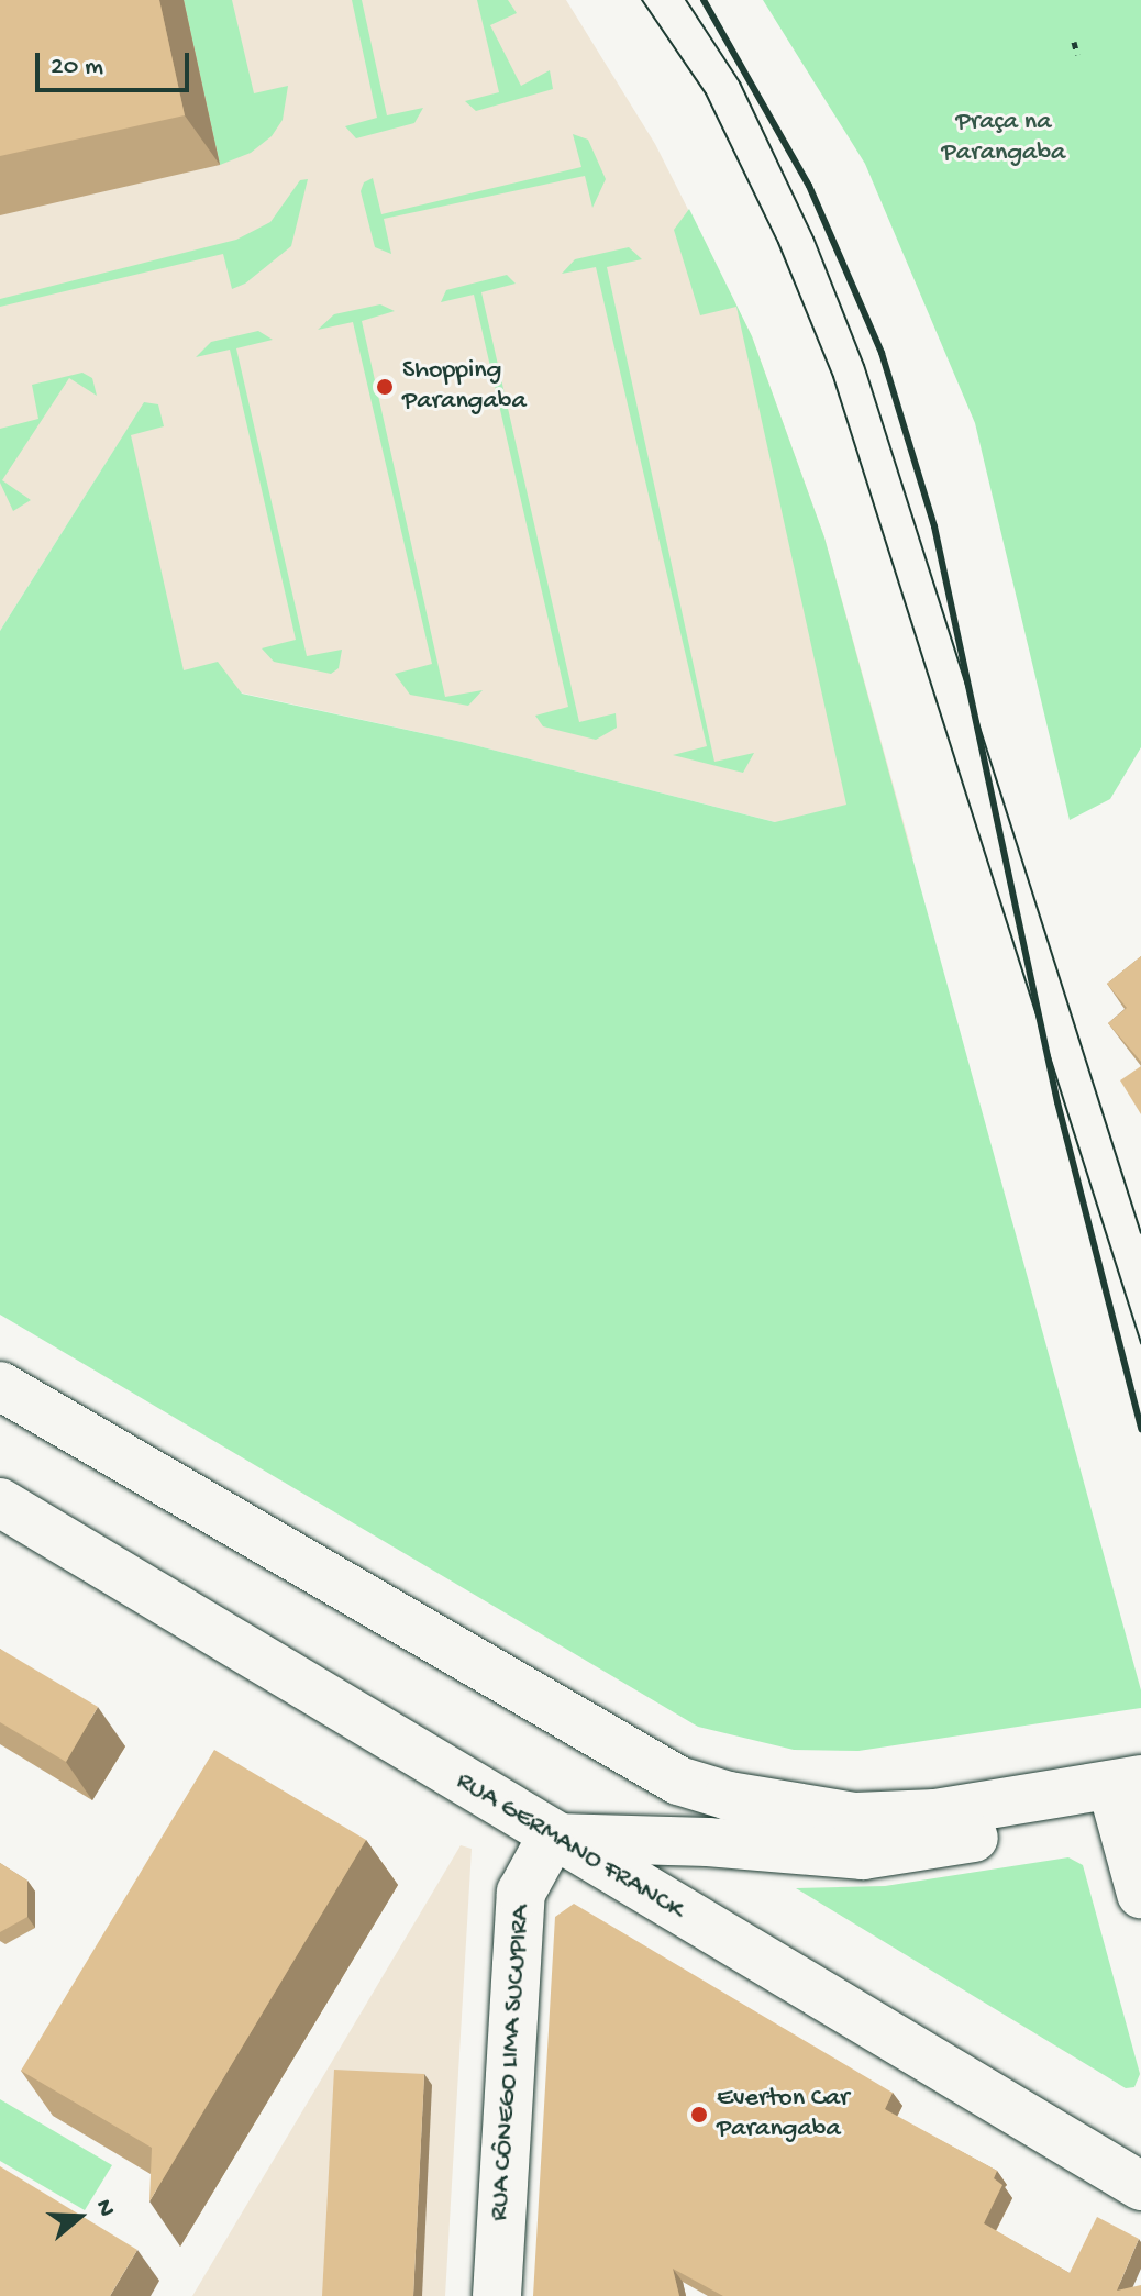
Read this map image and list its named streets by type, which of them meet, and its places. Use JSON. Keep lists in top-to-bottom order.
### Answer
{
  "streets": {
    "main road": ["RUA GERMANO FRANCK", "RUA CÔNEGO LIMA SUCUPIRA"]
  },
  "crossings": [
    ["RUA GERMANO FRANCK", "RUA CÔNEGO LIMA SUCUPIRA"]
  ],
  "parks": ["Praça na Parangaba"],
  "places": ["Shopping Parangaba", "Everton Car Parangaba"],
  "scale_bar": "20 m",
  "north": "right"
}
